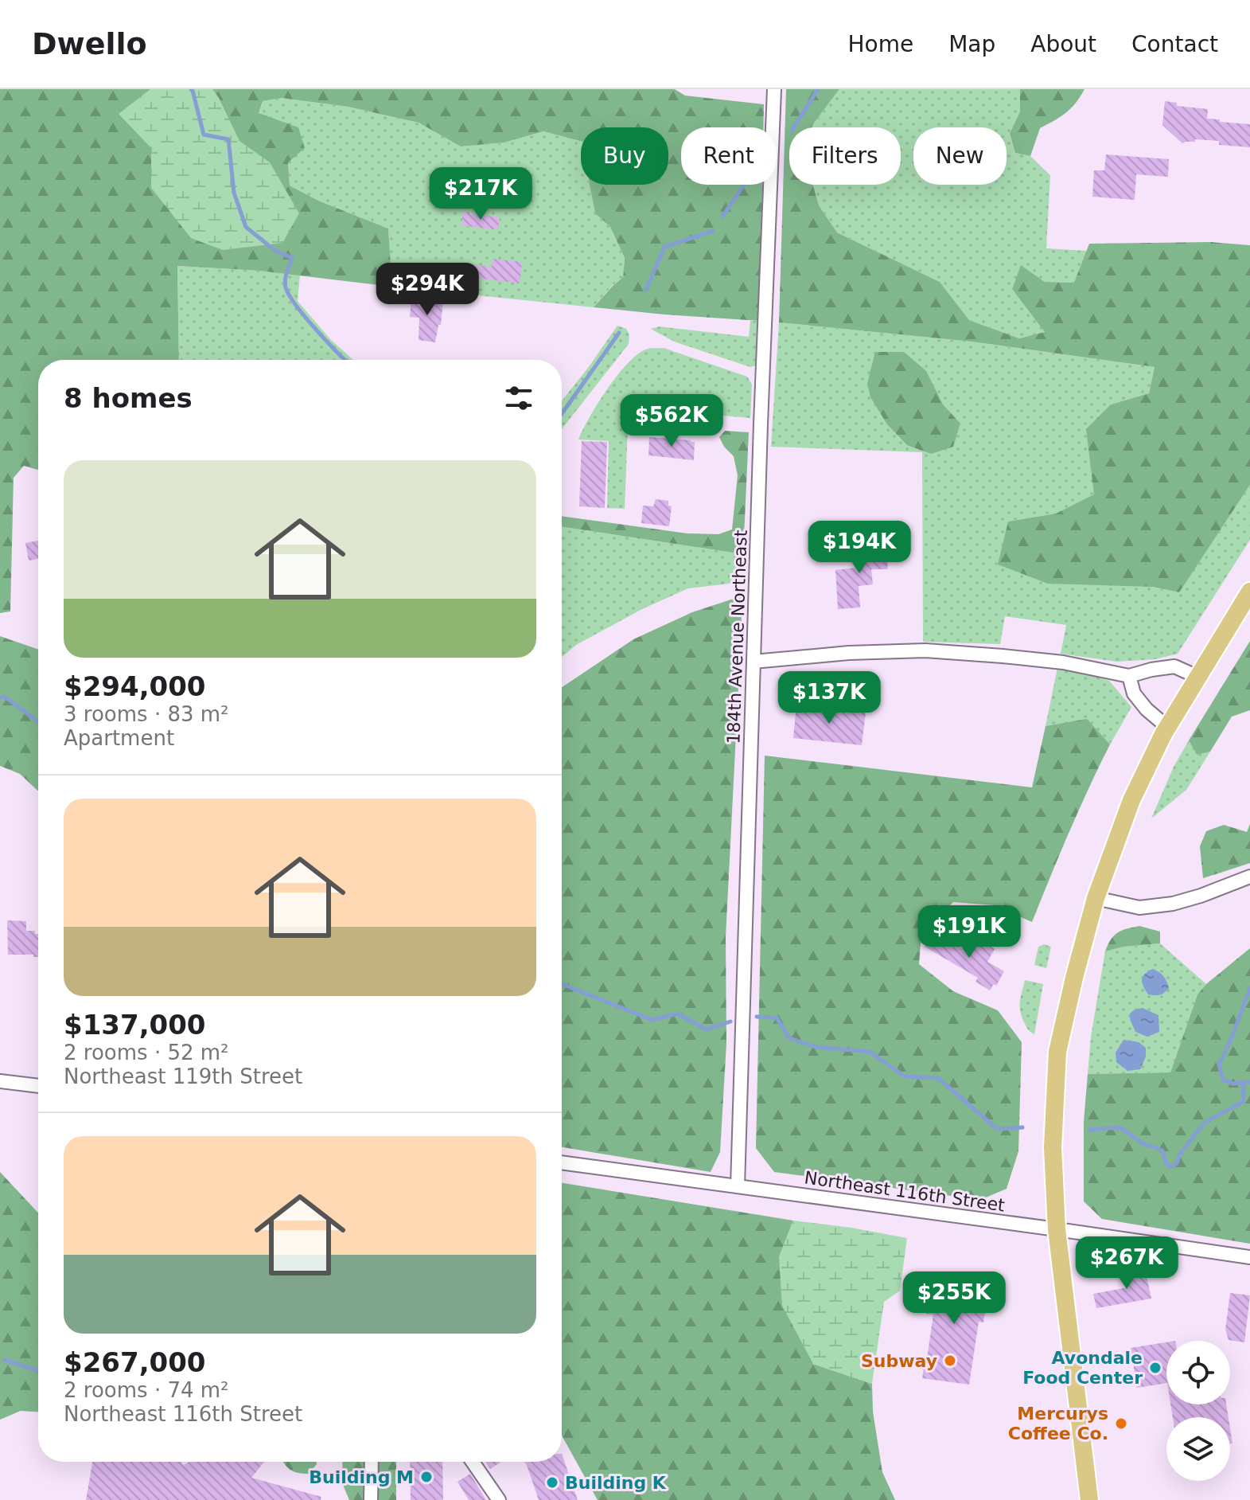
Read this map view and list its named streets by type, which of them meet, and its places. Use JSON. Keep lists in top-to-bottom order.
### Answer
{
  "streets": {
    "street": ["184th Avenue Northeast", "Northeast 116th Street"]
  },
  "crossings": [
    ["184th Avenue Northeast", "Northeast 116th Street"]
  ],
  "places": [
    "Subway",
    "Avondale Food Center",
    "Mercurys Coffee Co.",
    "Building M",
    "Building K"
  ],
  "page": {
    "header": "Dwello",
    "nav": [
      "Home",
      "Map",
      "About",
      "Contact"
    ],
    "chip": [
      "Buy",
      "Rent",
      "Filters",
      "New"
    ],
    "price": [
      "$217K",
      "$294K",
      "$562K",
      "$194K",
      "$137K",
      "$191K",
      "$267K",
      "$255K"
    ],
    "heading": "8 homes",
    "list": [
      {
        "name": "$294,000",
        "note": "3 rooms · 83 m² · Apartment"
      },
      {
        "name": "$137,000",
        "note": "2 rooms · 52 m² · Northeast 119th Street"
      },
      {
        "name": "$267,000",
        "note": "2 rooms · 74 m² · Northeast 116th Street"
      }
    ]
  }
}
